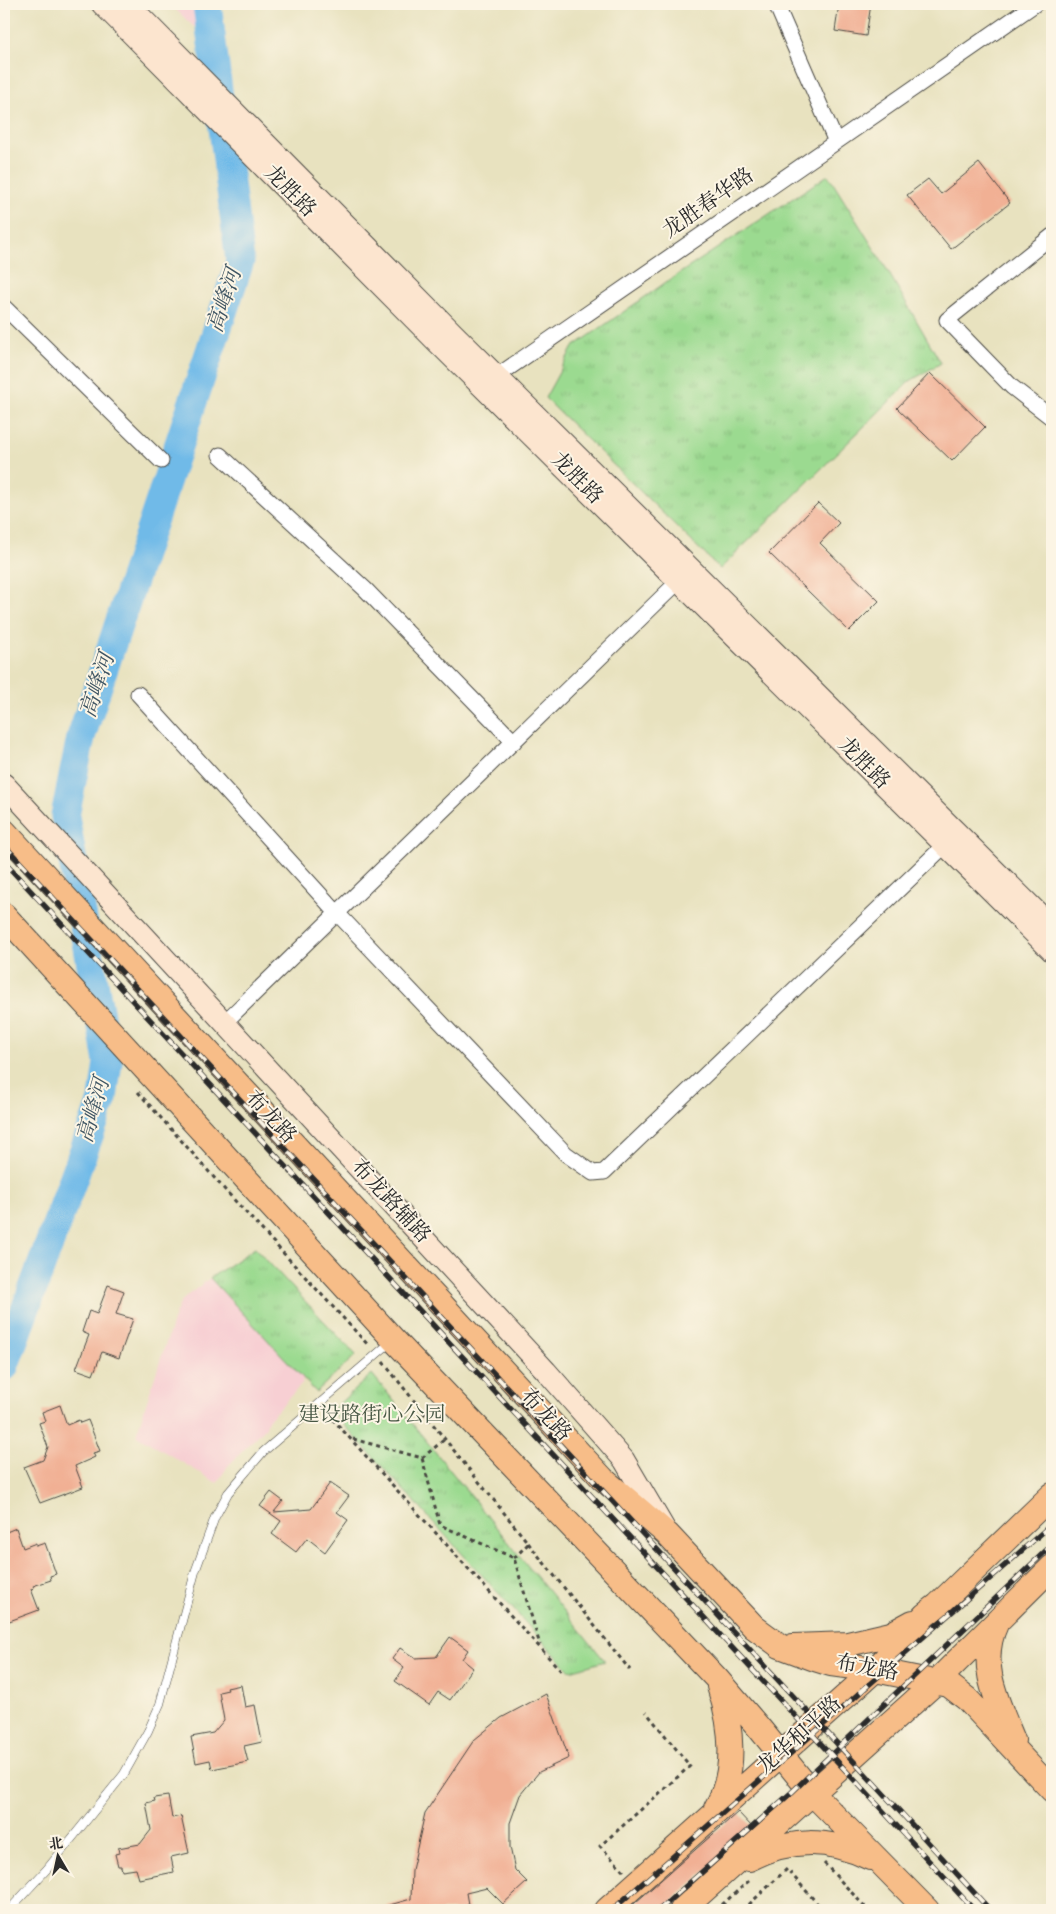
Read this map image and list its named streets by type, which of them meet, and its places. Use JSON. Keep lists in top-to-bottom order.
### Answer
{
  "streets": {
    "main road": [
      "龙胜路",
      "布龙路",
      "布龙路辅路",
      "龙华和平路"
    ],
    "street": ["龙胜春华路"]
  },
  "crossings": [
    ["龙胜路", "龙胜春华路"],
    ["布龙路", "布龙路辅路"],
    ["布龙路", "龙华和平路"]
  ],
  "water": ["高峰河"],
  "parks": ["建设路街心公园"],
  "north": "top"
}
